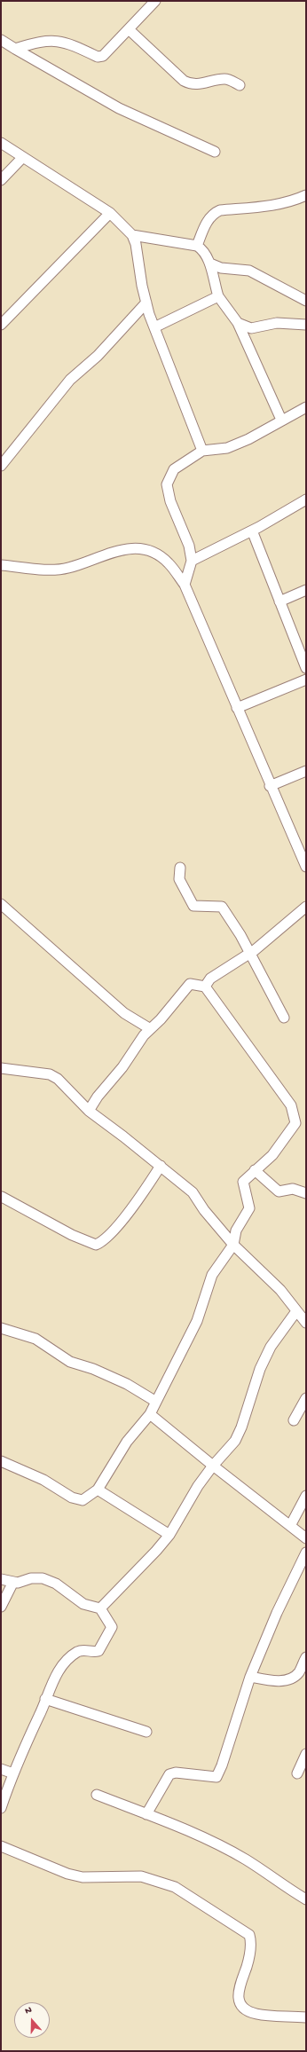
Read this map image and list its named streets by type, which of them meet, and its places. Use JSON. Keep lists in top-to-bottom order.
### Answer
{
  "north": "top"
}
